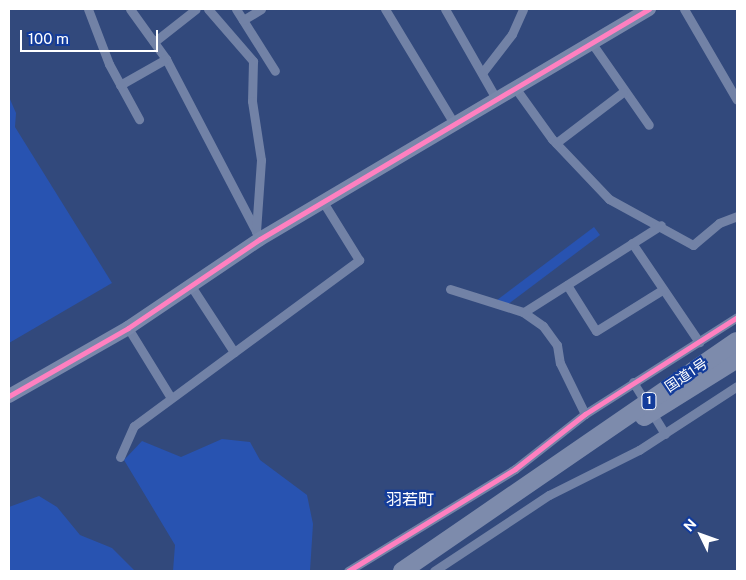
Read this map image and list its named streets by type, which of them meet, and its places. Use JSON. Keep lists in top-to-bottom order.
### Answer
{
  "streets": {
    "highway": ["国道1号", "1"]
  },
  "districts": ["羽若町"],
  "scale_bar": "100 m",
  "north": "top left"
}
